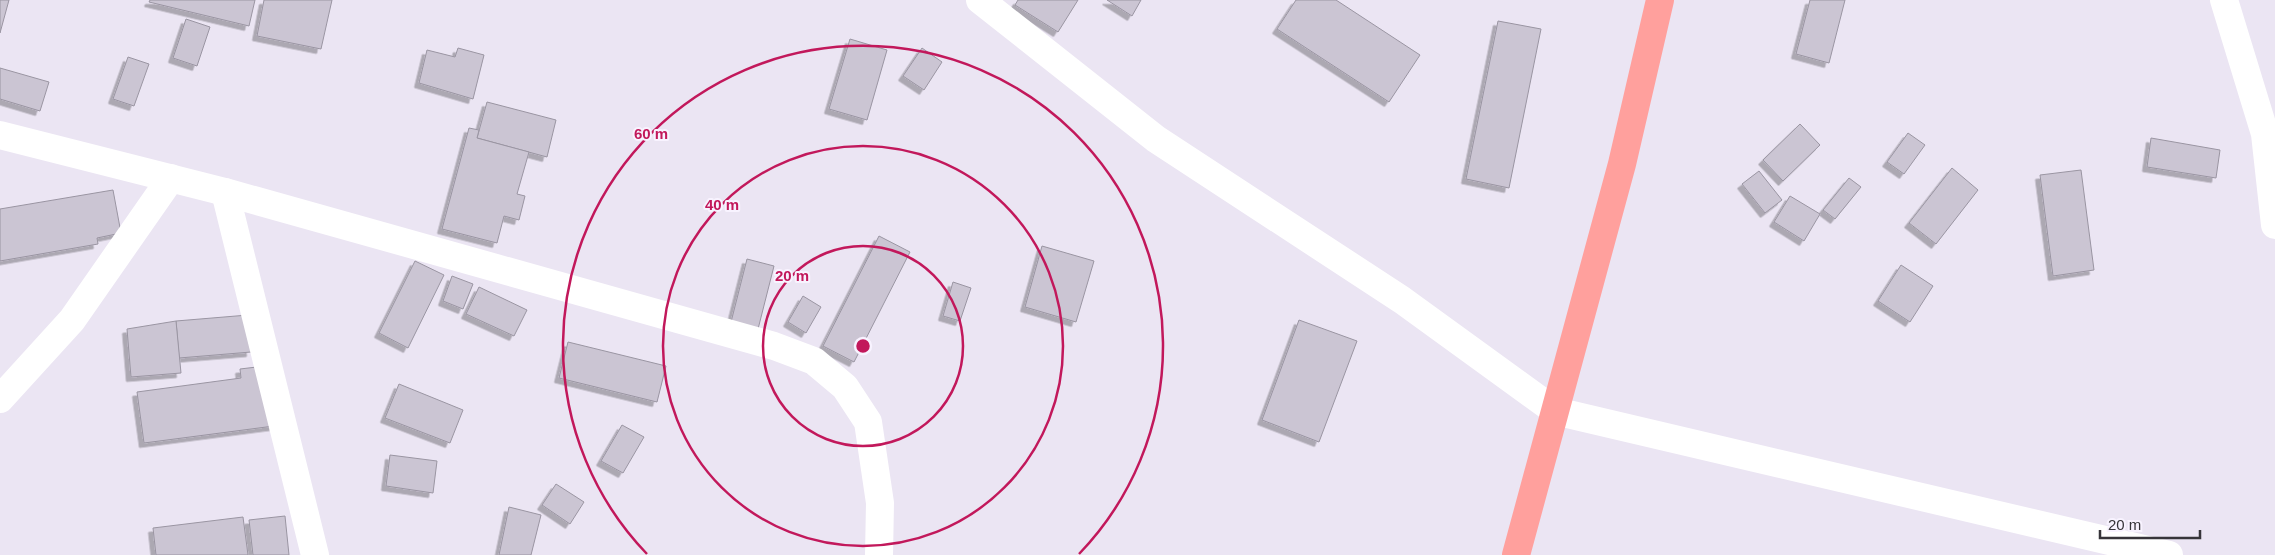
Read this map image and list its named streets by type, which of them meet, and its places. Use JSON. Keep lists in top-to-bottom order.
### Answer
{
  "scale_bar": "20 m",
  "rings": ["60 m", "40 m", "20 m"]
}
